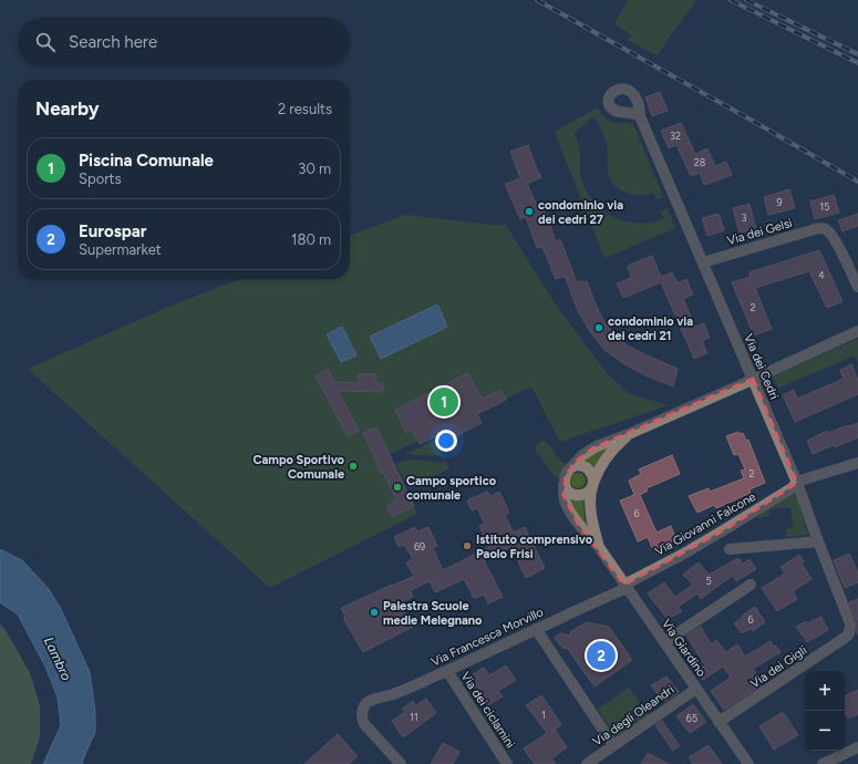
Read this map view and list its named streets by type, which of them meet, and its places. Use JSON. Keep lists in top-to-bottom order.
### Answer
{
  "streets": {
    "street": [
      "Via dei Gelsi",
      "Via dei Cedri",
      "Via Giovanni Falcone",
      "Via Francesca Morvillo",
      "Via Giardino",
      "Via dei Gigli",
      "Via dei ciclamini",
      "Via degli Oleandri"
    ]
  },
  "crossings": [
    ["Via dei Gelsi", "Via dei Cedri"],
    ["Via dei Cedri", "Via Giovanni Falcone"],
    ["Via dei Cedri", "Via dei Gigli"],
    ["Via Giovanni Falcone", "Via Francesca Morvillo"],
    ["Via Giovanni Falcone", "Via Giardino"],
    ["Via Francesca Morvillo", "Via Giardino"],
    ["Via Francesca Morvillo", "Via dei ciclamini"],
    ["Via Giardino", "Via dei Gigli"],
    ["Via Giardino", "Via degli Oleandri"]
  ],
  "water": ["Lambro"],
  "places": [
    "condominio via dei cedri 27",
    "condominio via dei cedri 21",
    "Campo Sportivo Comunale",
    "Campo sportico comunale",
    "Istituto comprensivo Paolo Frisi",
    "Palestra Scuole medie Melegnano"
  ],
  "house_numbers": [
    "32",
    "28",
    "9",
    "15",
    "3",
    "4",
    "2",
    "2",
    "6",
    "69",
    "5",
    "6",
    "1",
    "11",
    "65"
  ],
  "page": {
    "search": "Search here",
    "heading": ["Nearby", "2 results"],
    "list": [
      {
        "mark": "1",
        "name": "Piscina Comunale",
        "note": "Sports",
        "value": "30 m"
      },
      {
        "mark": "2",
        "name": "Eurospar",
        "note": "Supermarket",
        "value": "180 m"
      }
    ],
    "pins": ["1", "2"],
    "map_buttons": ["+", "−"]
  }
}
